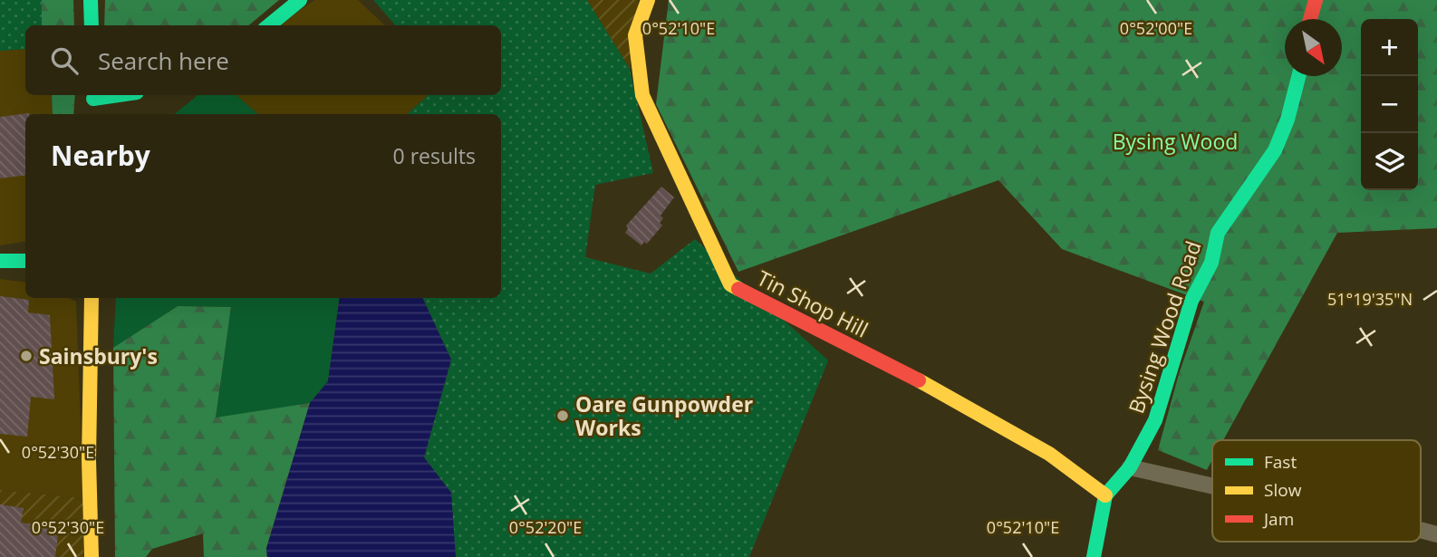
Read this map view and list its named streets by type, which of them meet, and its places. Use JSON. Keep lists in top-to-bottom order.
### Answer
{
  "streets": {
    "street": ["Tin Shop Hill", "Bysing Wood Road"]
  },
  "crossings": [
    ["Tin Shop Hill", "Bysing Wood Road"]
  ],
  "parks": ["Bysing Wood"],
  "places": ["Sainsbury's", "Oare Gunpowder Works"],
  "legend": ["Fast", "Slow", "Jam"],
  "north": "bottom right",
  "page": {
    "map_buttons": ["+", "−"],
    "search": "Search here",
    "heading": ["Nearby", "0 results"]
  },
  "coordinates": [
    "0°52'10\"E",
    "0°52'00\"E",
    "51°19'35\"N",
    "0°52'30\"E",
    "0°52'20\"E"
  ]
}
